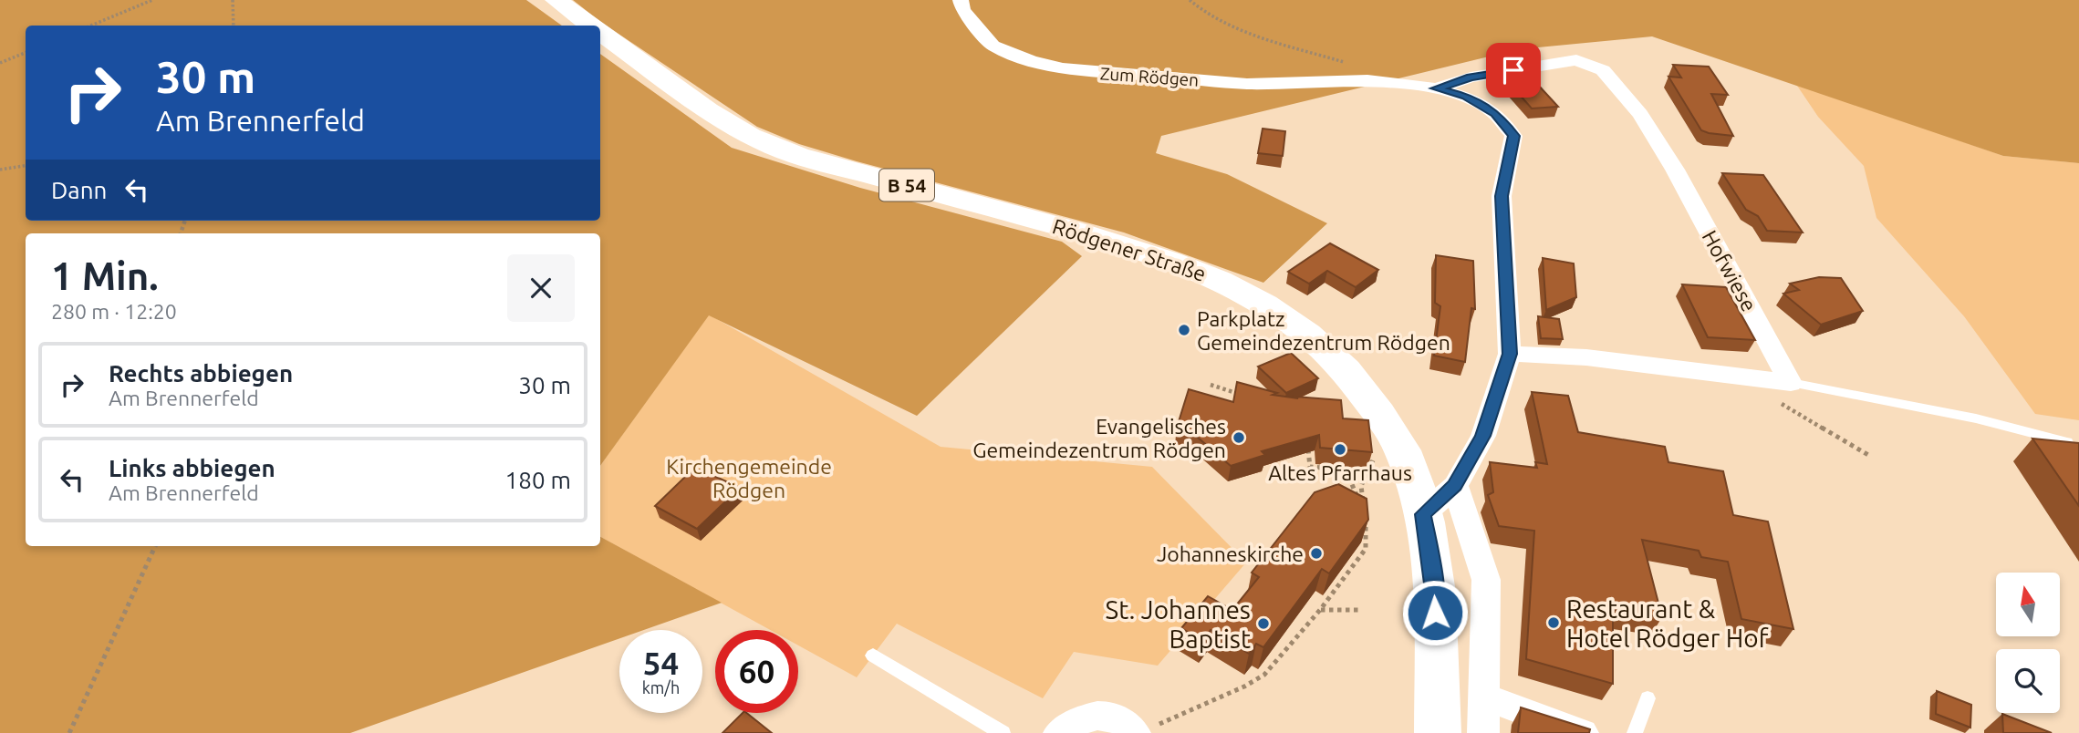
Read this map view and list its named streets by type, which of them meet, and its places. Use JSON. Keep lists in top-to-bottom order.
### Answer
{
  "streets": {
    "main road": ["B 54", "Rödgener Straße"],
    "street": ["Zum Rödgen", "Hofwiese"]
  },
  "crossings": [
    ["Zum Rödgen", "Hofwiese"]
  ],
  "parks": ["Kirchengemeinde Rödgen"],
  "places": [
    "Parkplatz Gemeindezentrum Rödgen",
    "Evangelisches Gemeindezentrum Rödgen",
    "Altes Pfarrhaus",
    "Johanneskirche",
    "Restaurant & Hotel Rödger Hof",
    "St. Johannes Baptist"
  ],
  "north": "top",
  "page": {
    "turn": ["30 m", "Am Brennerfeld"],
    "then": "Dann",
    "heading": ["1 Min.", "280 m · 12:20"],
    "list": [
      {
        "name": "Rechts abbiegen",
        "note": "Am Brennerfeld",
        "value": "30 m"
      },
      {
        "name": "Links abbiegen",
        "note": "Am Brennerfeld",
        "value": "180 m"
      }
    ],
    "speed": "54 km/h",
    "limit": "60"
  }
}
